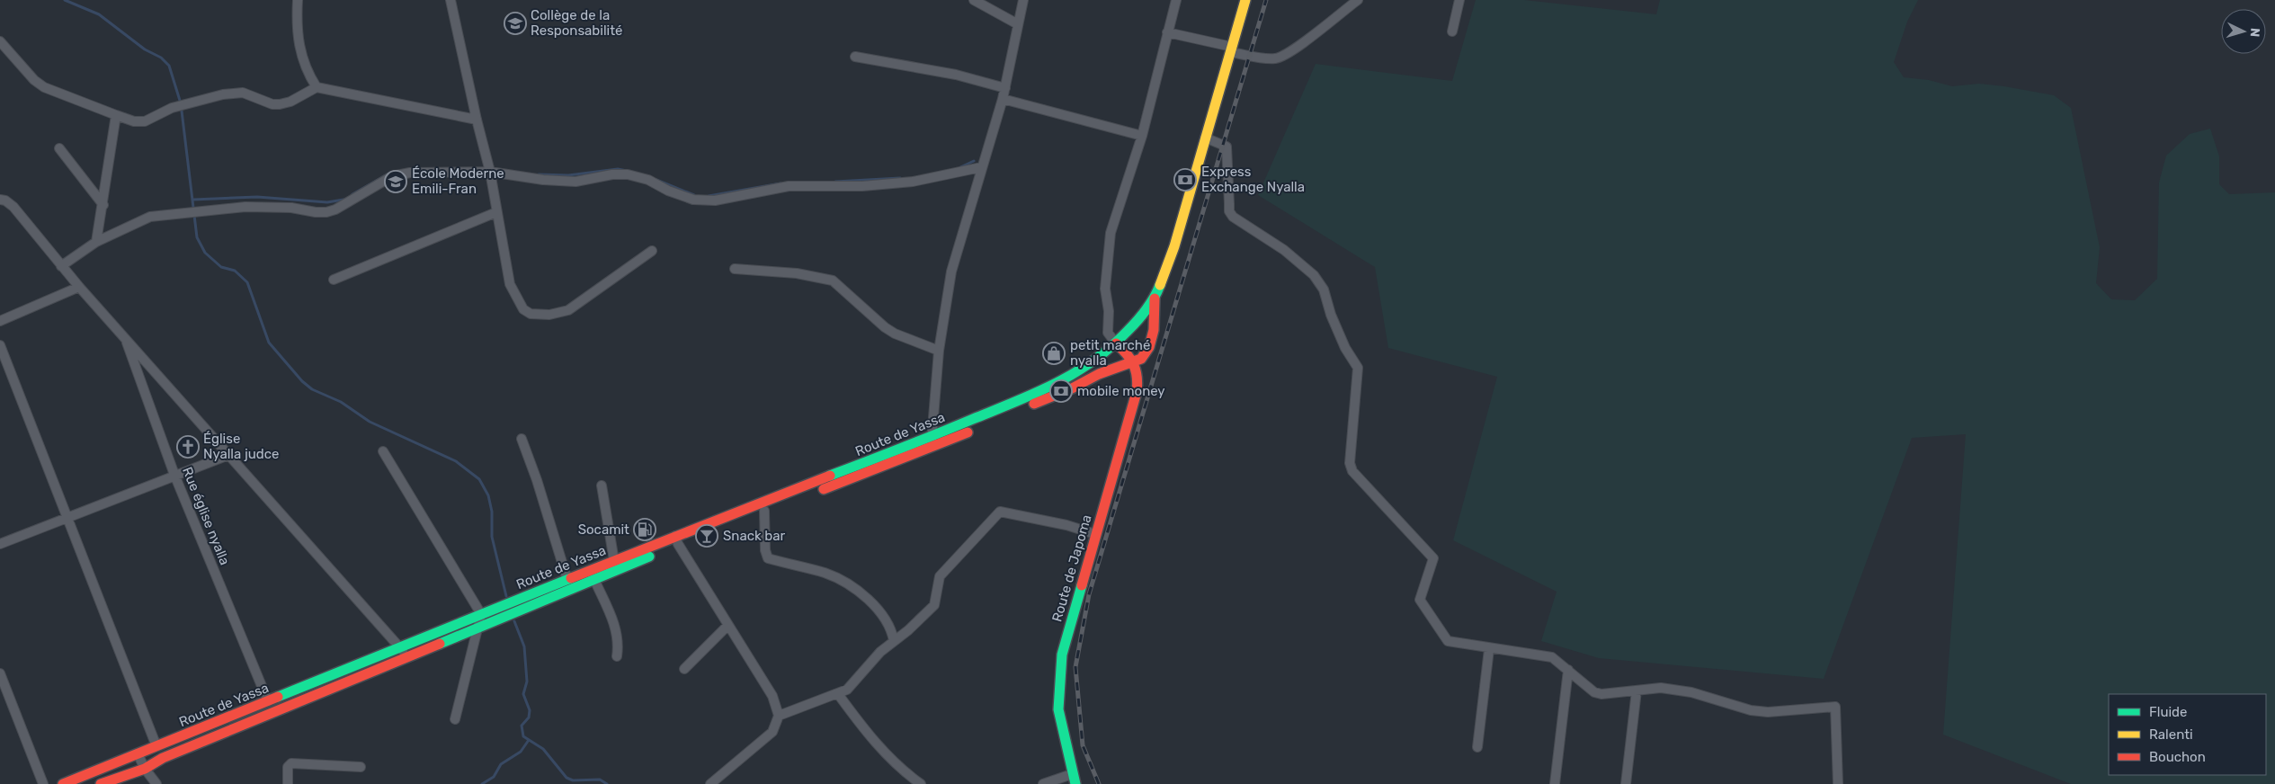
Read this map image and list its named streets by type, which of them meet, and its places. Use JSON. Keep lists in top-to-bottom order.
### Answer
{
  "streets": {
    "main road": ["Route de Yassa", "Route de Japoma"],
    "street": ["Rue église nyalla"]
  },
  "crossings": [
    ["Route de Yassa", "Rue église nyalla"],
    ["Route de Yassa", "Route de Japoma"]
  ],
  "places": {
    "school or university": ["Collège de la Responsabilité", "École Moderne Emili-Fran"],
    "bank": ["Express Exchange Nyalla", "mobile money"],
    "shop": ["petit marché nyalla"],
    "church": ["Église Nyalla judce"],
    "fuel station": ["Socamit"],
    "bar": ["Snack bar"]
  },
  "legend": ["Fluide", "Ralenti", "Bouchon"],
  "north": "right"
}
